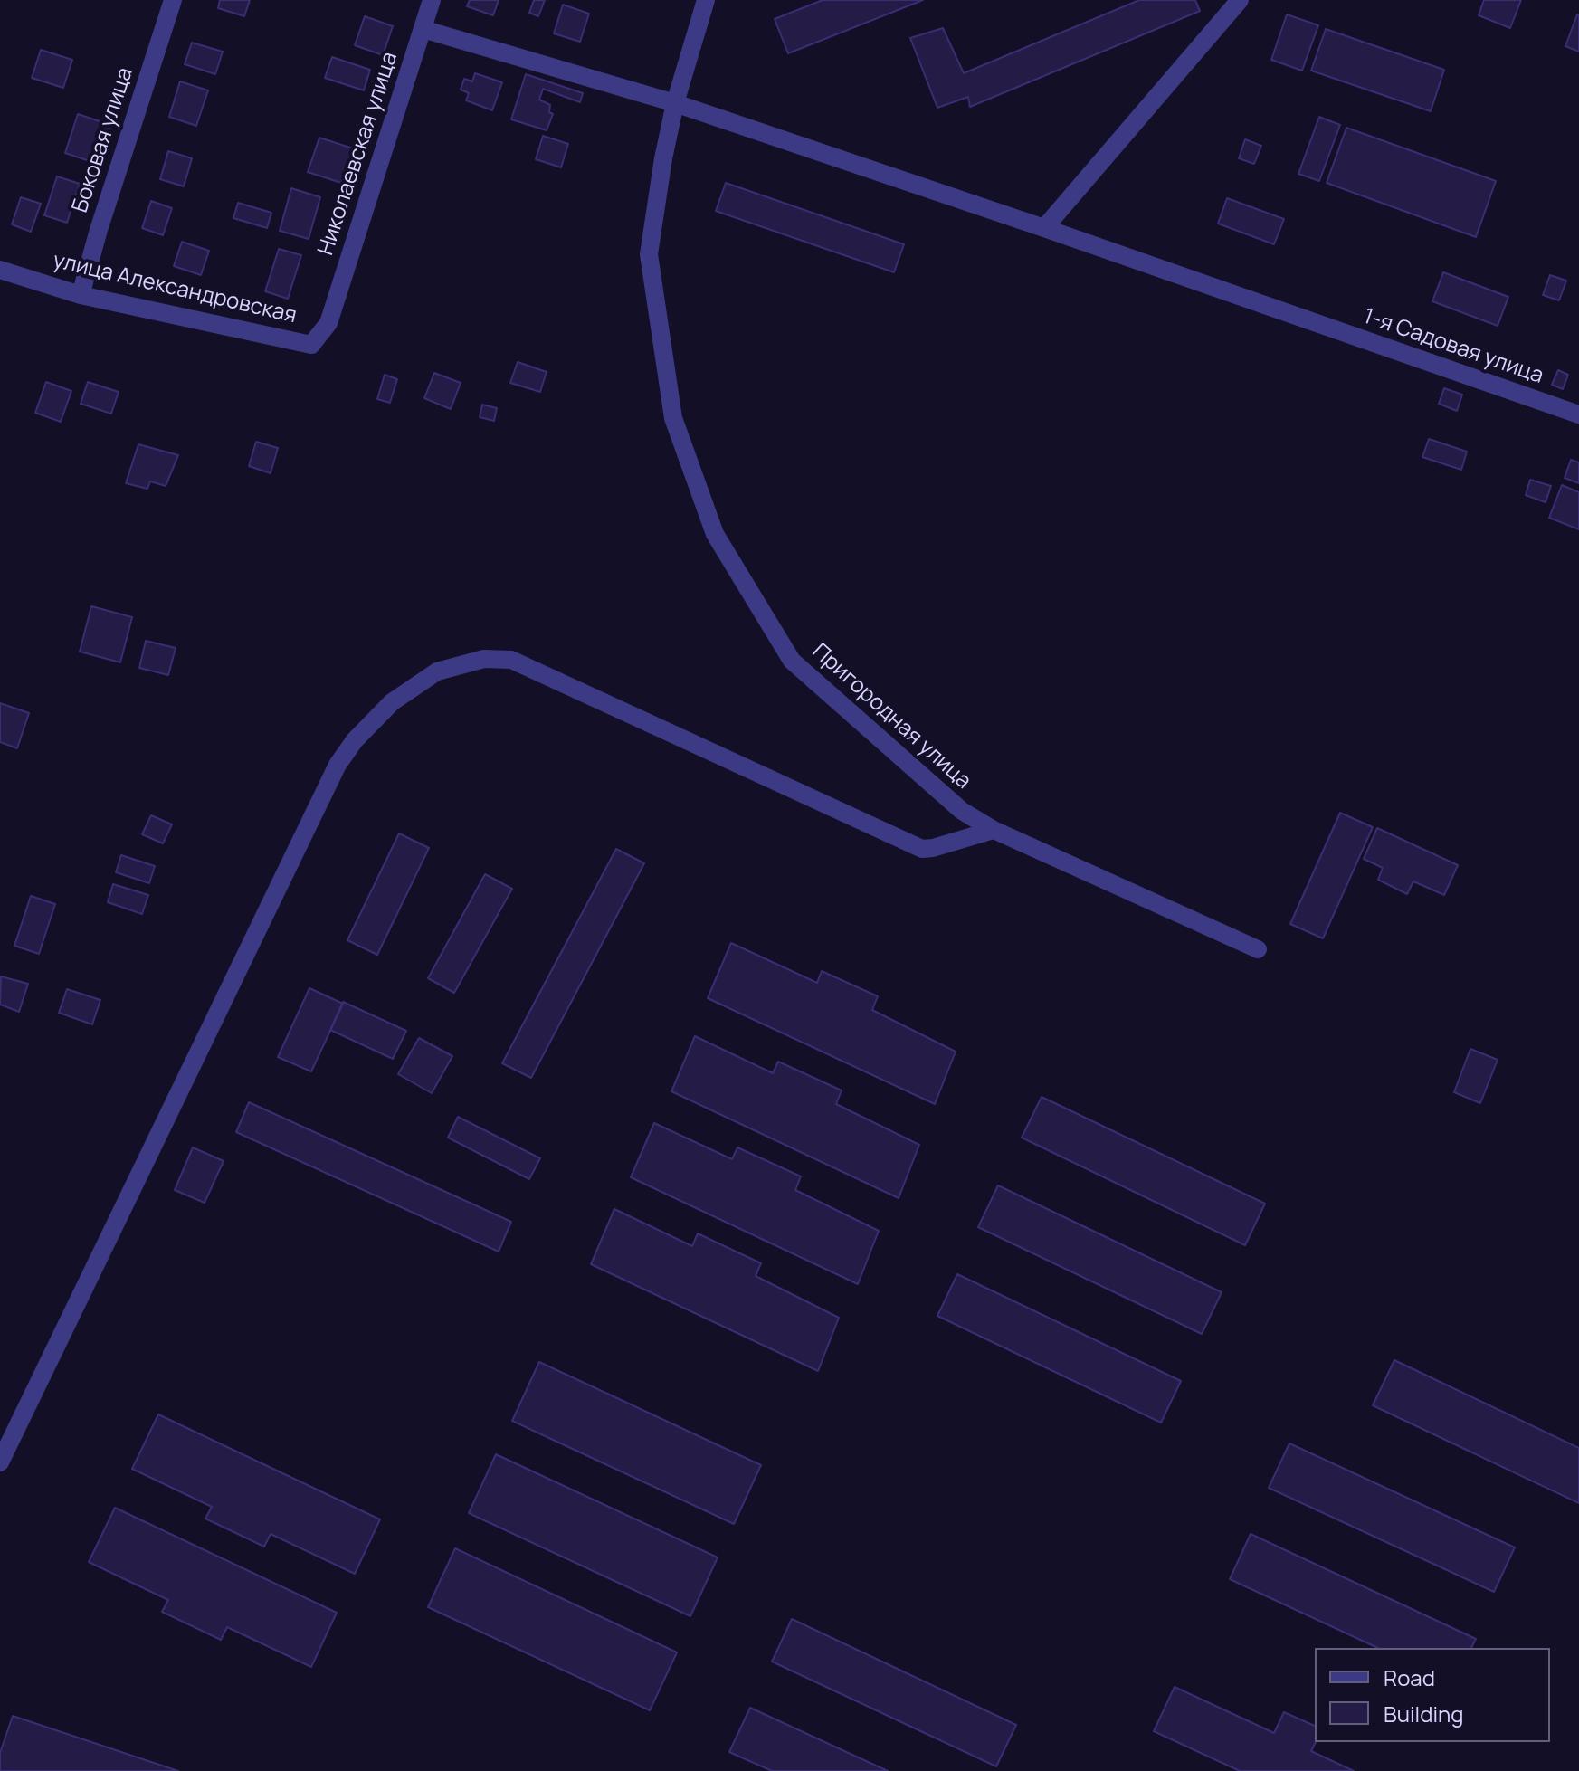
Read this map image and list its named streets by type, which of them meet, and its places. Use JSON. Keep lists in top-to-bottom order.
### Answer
{
  "streets": {
    "street": [
      "Боковая улица",
      "Николаевская улица",
      "улица Александровская",
      "1-я Садовая улица",
      "Пригородная улица"
    ]
  },
  "crossings": [
    ["Боковая улица", "улица Александровская"],
    ["Николаевская улица", "улица Александровская"],
    ["Николаевская улица", "1-я Садовая улица"],
    ["1-я Садовая улица", "Пригородная улица"]
  ],
  "legend": ["Road", "Building"]
}
